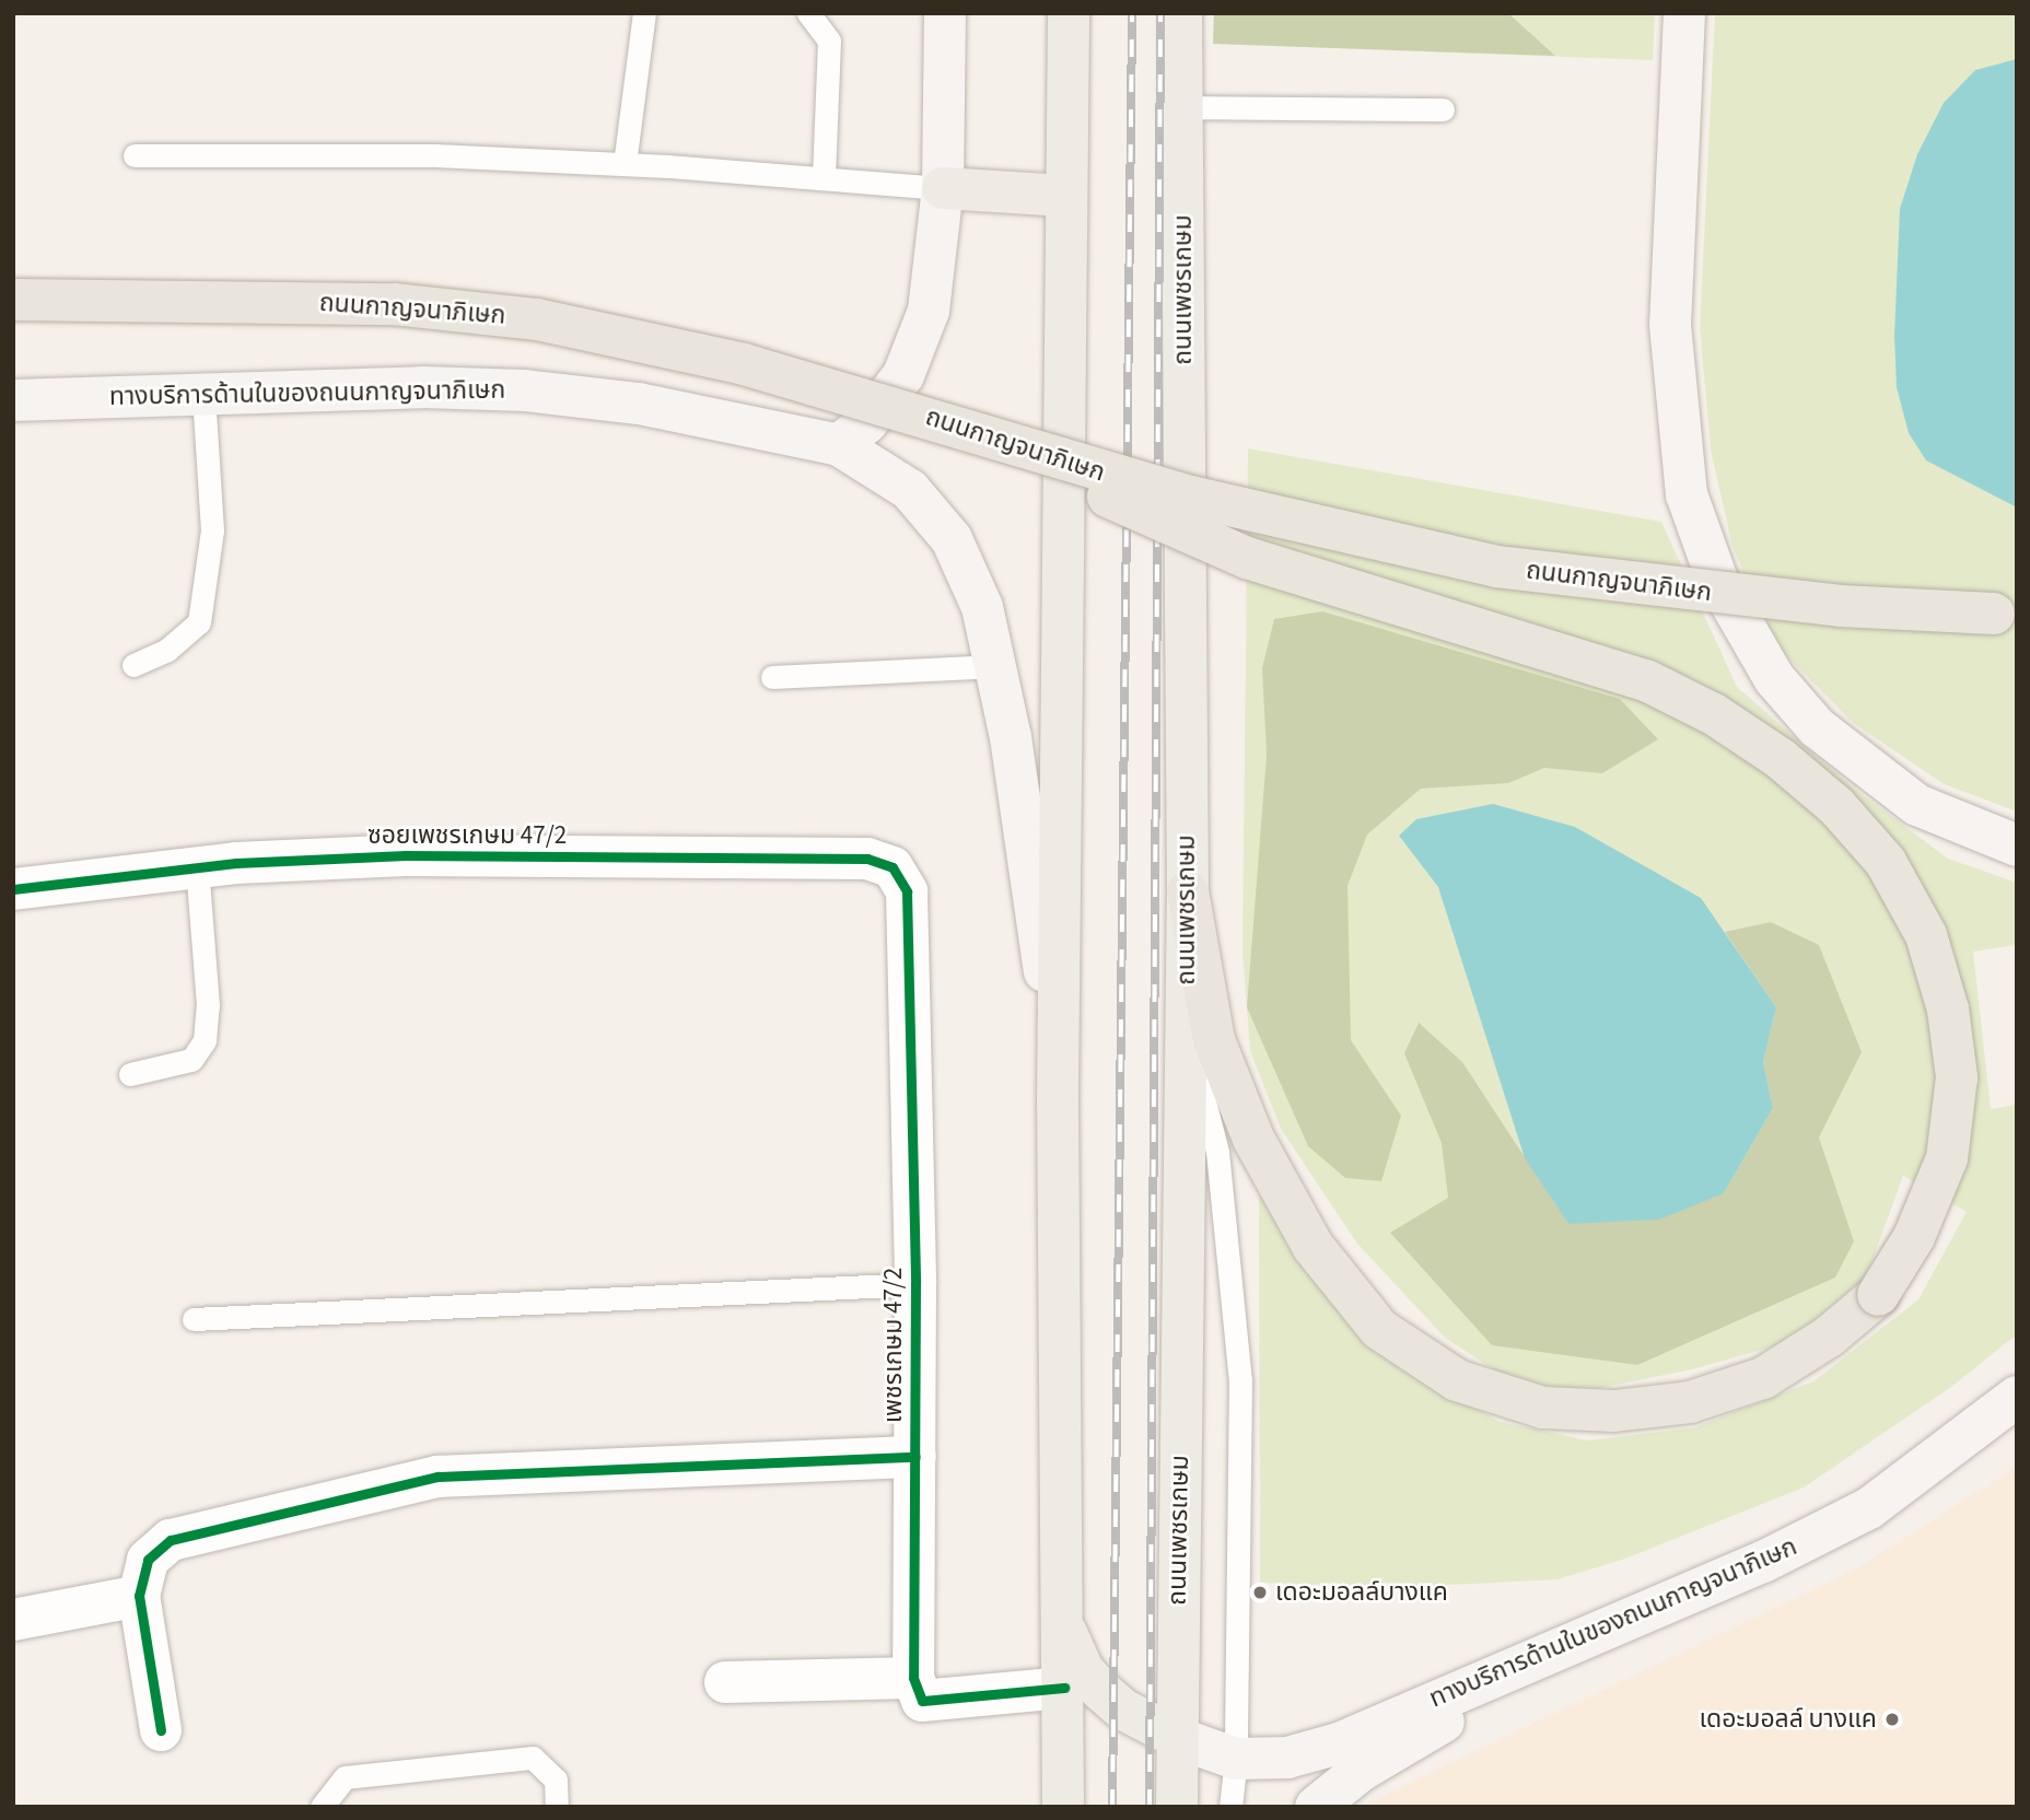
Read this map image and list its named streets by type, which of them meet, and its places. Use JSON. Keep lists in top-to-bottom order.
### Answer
{
  "streets": {
    "highway": ["ถนนกาญจนาภิเษก"],
    "main road": ["ถนนเพชรเกษม", "ทางบริการด้านในของถนนกาญจนาภิเษก"],
    "street": ["ซอยเพชรเกษม 47/2", "เพชรเกษม 47/2"]
  },
  "crossings": [
    ["ถนนเพชรเกษม", "ทางบริการด้านในของถนนกาญจนาภิเษก"],
    ["ซอยเพชรเกษม 47/2", "เพชรเกษม 47/2"]
  ],
  "places": ["เดอะมอลล์บางแค", "เดอะมอลล์ บางแค"]
}
